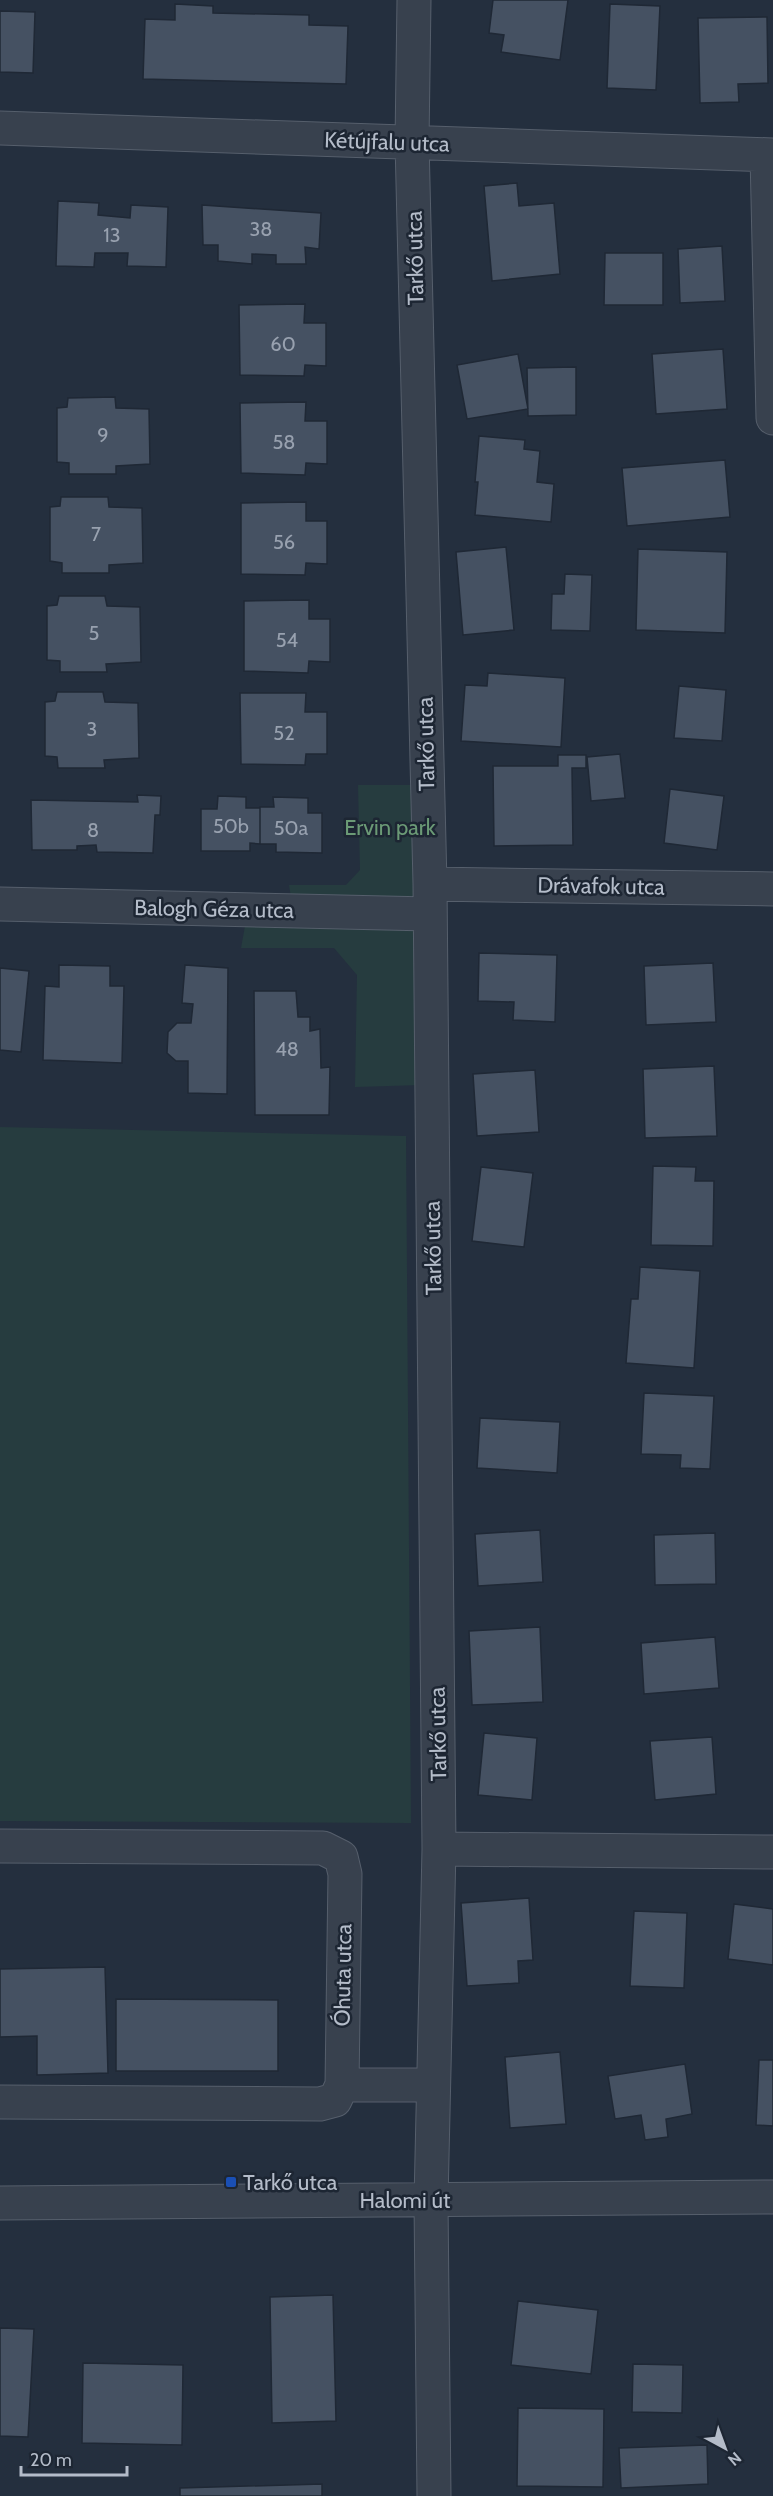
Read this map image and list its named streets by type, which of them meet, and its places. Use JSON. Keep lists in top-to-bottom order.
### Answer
{
  "streets": {
    "street": [
      "Kétújfalu utca",
      "Tarkő utca",
      "Drávafok utca",
      "Balogh Géza utca",
      "Óhuta utca",
      "Halomi út"
    ]
  },
  "crossings": [
    ["Kétújfalu utca", "Tarkő utca"],
    ["Tarkő utca", "Drávafok utca"],
    ["Tarkő utca", "Balogh Géza utca"],
    ["Tarkő utca", "Halomi út"],
    ["Drávafok utca", "Balogh Géza utca"]
  ],
  "parks": ["Ervin park"],
  "places": {
    "transit": ["Tarkő utca"]
  },
  "house_numbers": [
    "38",
    "13",
    "60",
    "9",
    "58",
    "7",
    "56",
    "5",
    "54",
    "3",
    "52",
    "50b",
    "50a",
    "8",
    "48"
  ],
  "scale_bar": "20 m",
  "north": "bottom right"
}
